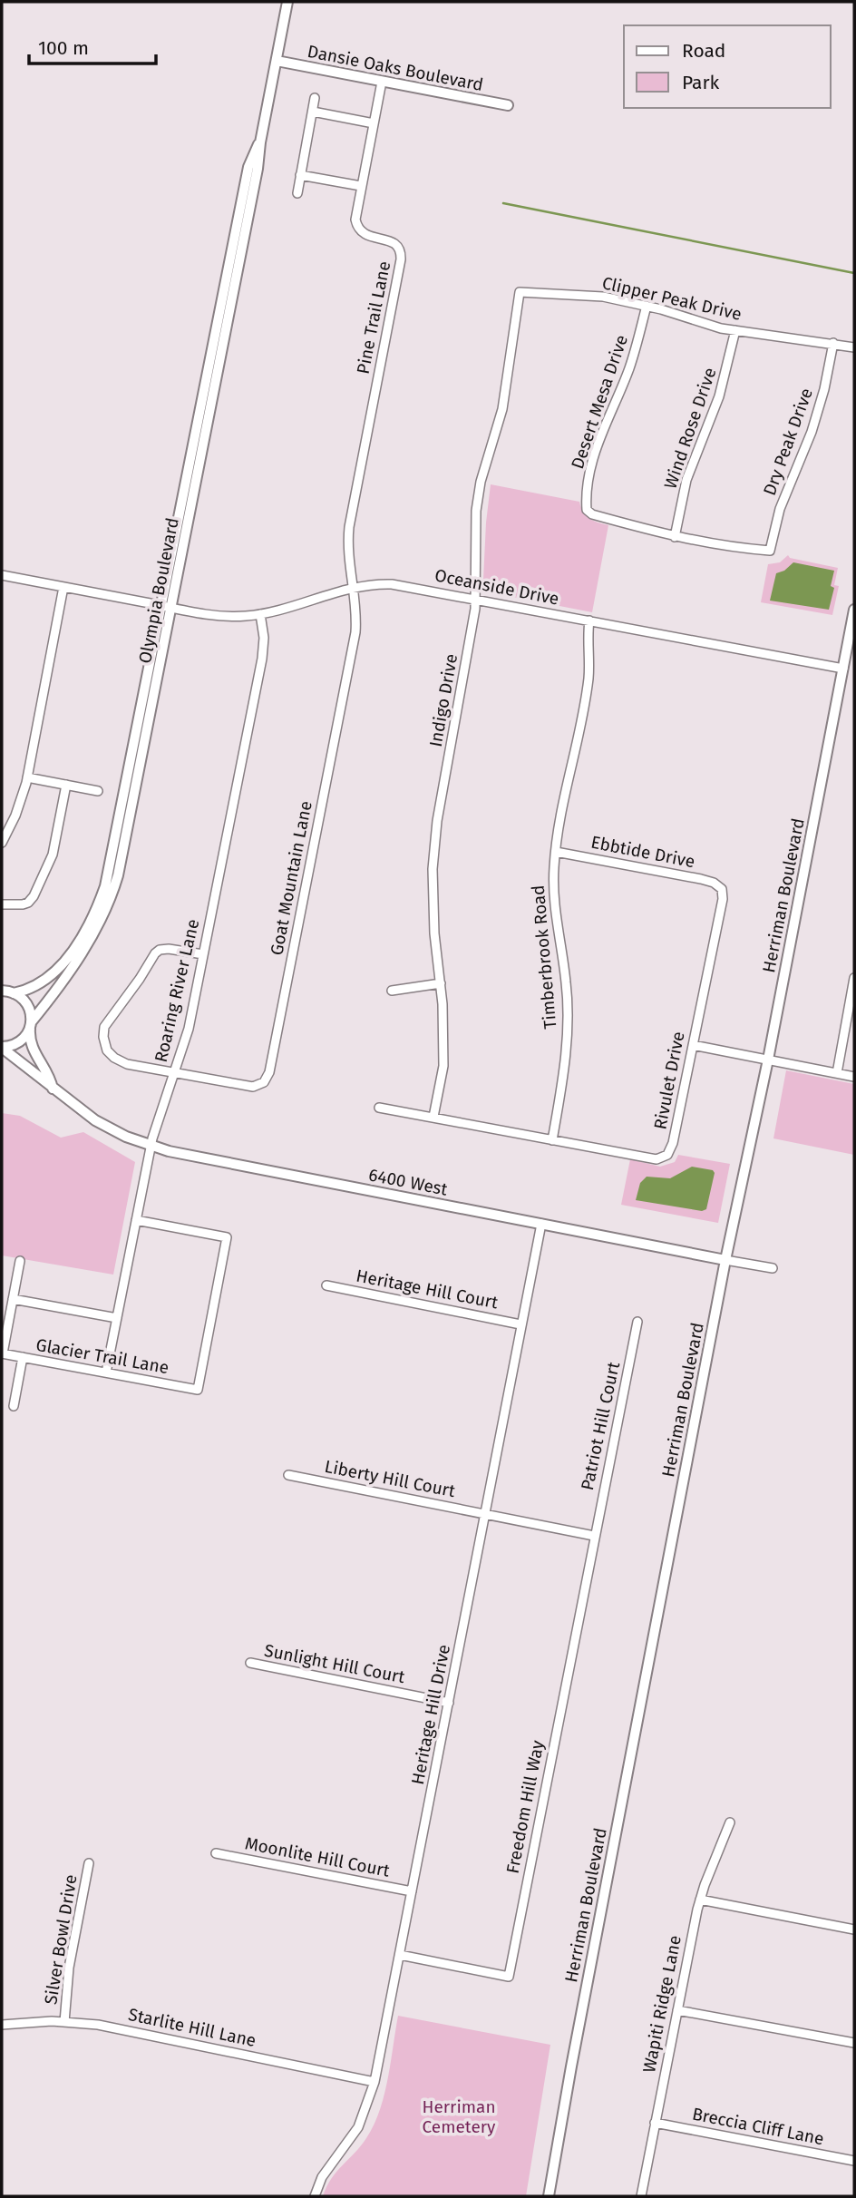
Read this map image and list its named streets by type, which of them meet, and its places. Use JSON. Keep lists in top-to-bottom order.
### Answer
{
  "streets": {
    "street": [
      "Dansie Oaks Boulevard",
      "Clipper Peak Drive",
      "Pine Trail Lane",
      "Desert Mesa Drive",
      "Wind Rose Drive",
      "Dry Peak Drive",
      "Oceanside Drive",
      "Olympia Boulevard",
      "Indigo Drive",
      "Ebbtide Drive",
      "Goat Mountain Lane",
      "Herriman Boulevard",
      "Timberbrook Road",
      "Roaring River Lane",
      "Rivulet Drive",
      "6400 West",
      "Heritage Hill Court",
      "Glacier Trail Lane",
      "Patriot Hill Court",
      "Liberty Hill Court",
      "Sunlight Hill Court",
      "Heritage Hill Drive",
      "Freedom Hill Way",
      "Moonlite Hill Court",
      "Silver Bowl Drive",
      "Wapiti Ridge Lane",
      "Starlite Hill Lane",
      "Breccia Cliff Lane"
    ]
  },
  "crossings": [
    ["Dansie Oaks Boulevard", "Pine Trail Lane"],
    ["Dansie Oaks Boulevard", "Olympia Boulevard"],
    ["Clipper Peak Drive", "Desert Mesa Drive"],
    ["Clipper Peak Drive", "Wind Rose Drive"],
    ["Clipper Peak Drive", "Dry Peak Drive"],
    ["Clipper Peak Drive", "Indigo Drive"],
    ["Pine Trail Lane", "Oceanside Drive"],
    ["Pine Trail Lane", "Goat Mountain Lane"],
    ["Desert Mesa Drive", "Wind Rose Drive"],
    ["Desert Mesa Drive", "Dry Peak Drive"],
    ["Oceanside Drive", "Olympia Boulevard"],
    ["Oceanside Drive", "Indigo Drive"],
    ["Oceanside Drive", "Goat Mountain Lane"],
    ["Oceanside Drive", "Herriman Boulevard"],
    ["Oceanside Drive", "Timberbrook Road"],
    ["Oceanside Drive", "Roaring River Lane"],
    ["Olympia Boulevard", "6400 West"],
    ["Indigo Drive", "Rivulet Drive"],
    ["Ebbtide Drive", "Timberbrook Road"],
    ["Ebbtide Drive", "Rivulet Drive"],
    ["Goat Mountain Lane", "Roaring River Lane"],
    ["Herriman Boulevard", "6400 West"],
    ["Timberbrook Road", "Rivulet Drive"],
    ["Roaring River Lane", "6400 West"],
    ["Roaring River Lane", "Glacier Trail Lane"],
    ["6400 West", "Heritage Hill Drive"],
    ["Heritage Hill Court", "Heritage Hill Drive"],
    ["Patriot Hill Court", "Liberty Hill Court"],
    ["Patriot Hill Court", "Freedom Hill Way"],
    ["Liberty Hill Court", "Heritage Hill Drive"],
    ["Liberty Hill Court", "Freedom Hill Way"],
    ["Sunlight Hill Court", "Heritage Hill Drive"],
    ["Heritage Hill Drive", "Freedom Hill Way"],
    ["Heritage Hill Drive", "Moonlite Hill Court"],
    ["Heritage Hill Drive", "Starlite Hill Lane"],
    ["Silver Bowl Drive", "Starlite Hill Lane"],
    ["Wapiti Ridge Lane", "Breccia Cliff Lane"]
  ],
  "parks": ["Herriman Cemetery"],
  "legend": ["Road", "Park"],
  "scale_bar": "100 m"
}
